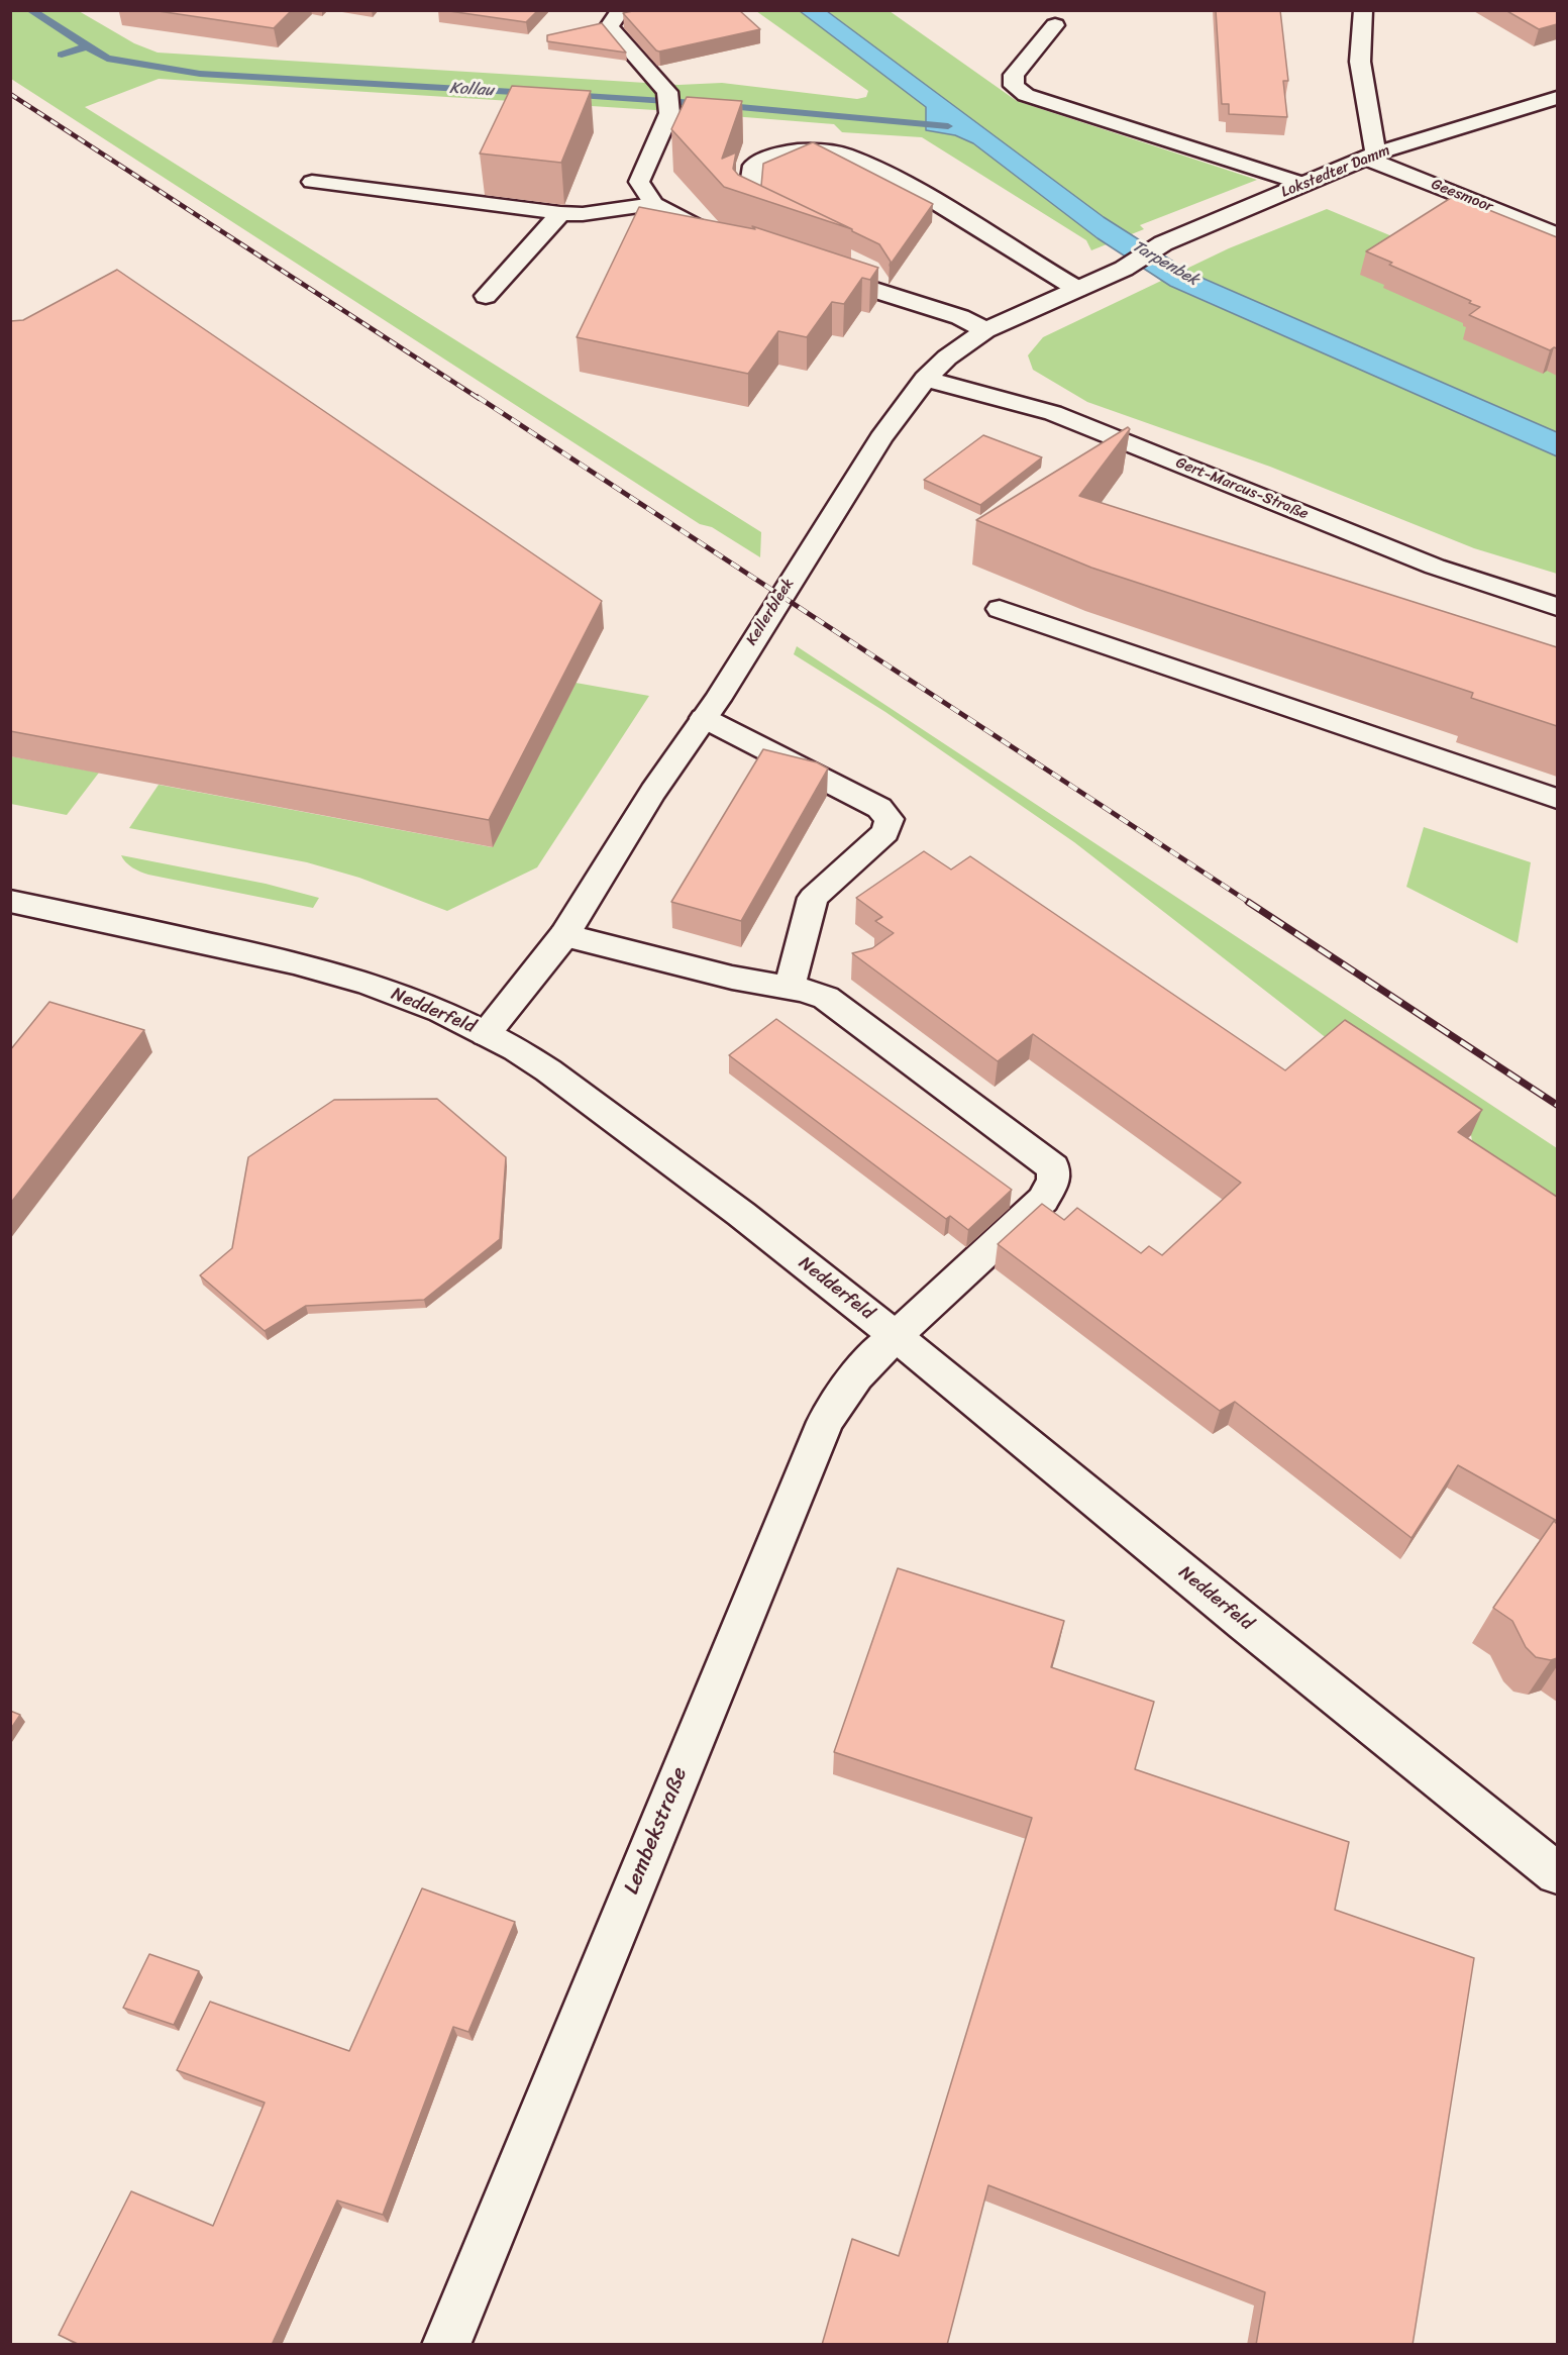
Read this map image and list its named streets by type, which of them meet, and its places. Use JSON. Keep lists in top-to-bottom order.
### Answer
{
  "streets": {
    "street": [
      "Lokstedter Damm",
      "Geesmoor",
      "Gert-Marcus-Straße",
      "Kellerbleek",
      "Nedderfeld",
      "Lembekstraße"
    ]
  },
  "crossings": [
    ["Lokstedter Damm", "Geesmoor"],
    ["Lokstedter Damm", "Kellerbleek"],
    ["Gert-Marcus-Straße", "Kellerbleek"],
    ["Kellerbleek", "Nedderfeld"],
    ["Nedderfeld", "Lembekstraße"]
  ],
  "water": ["Kollau", "Tarpenbek"]
}
